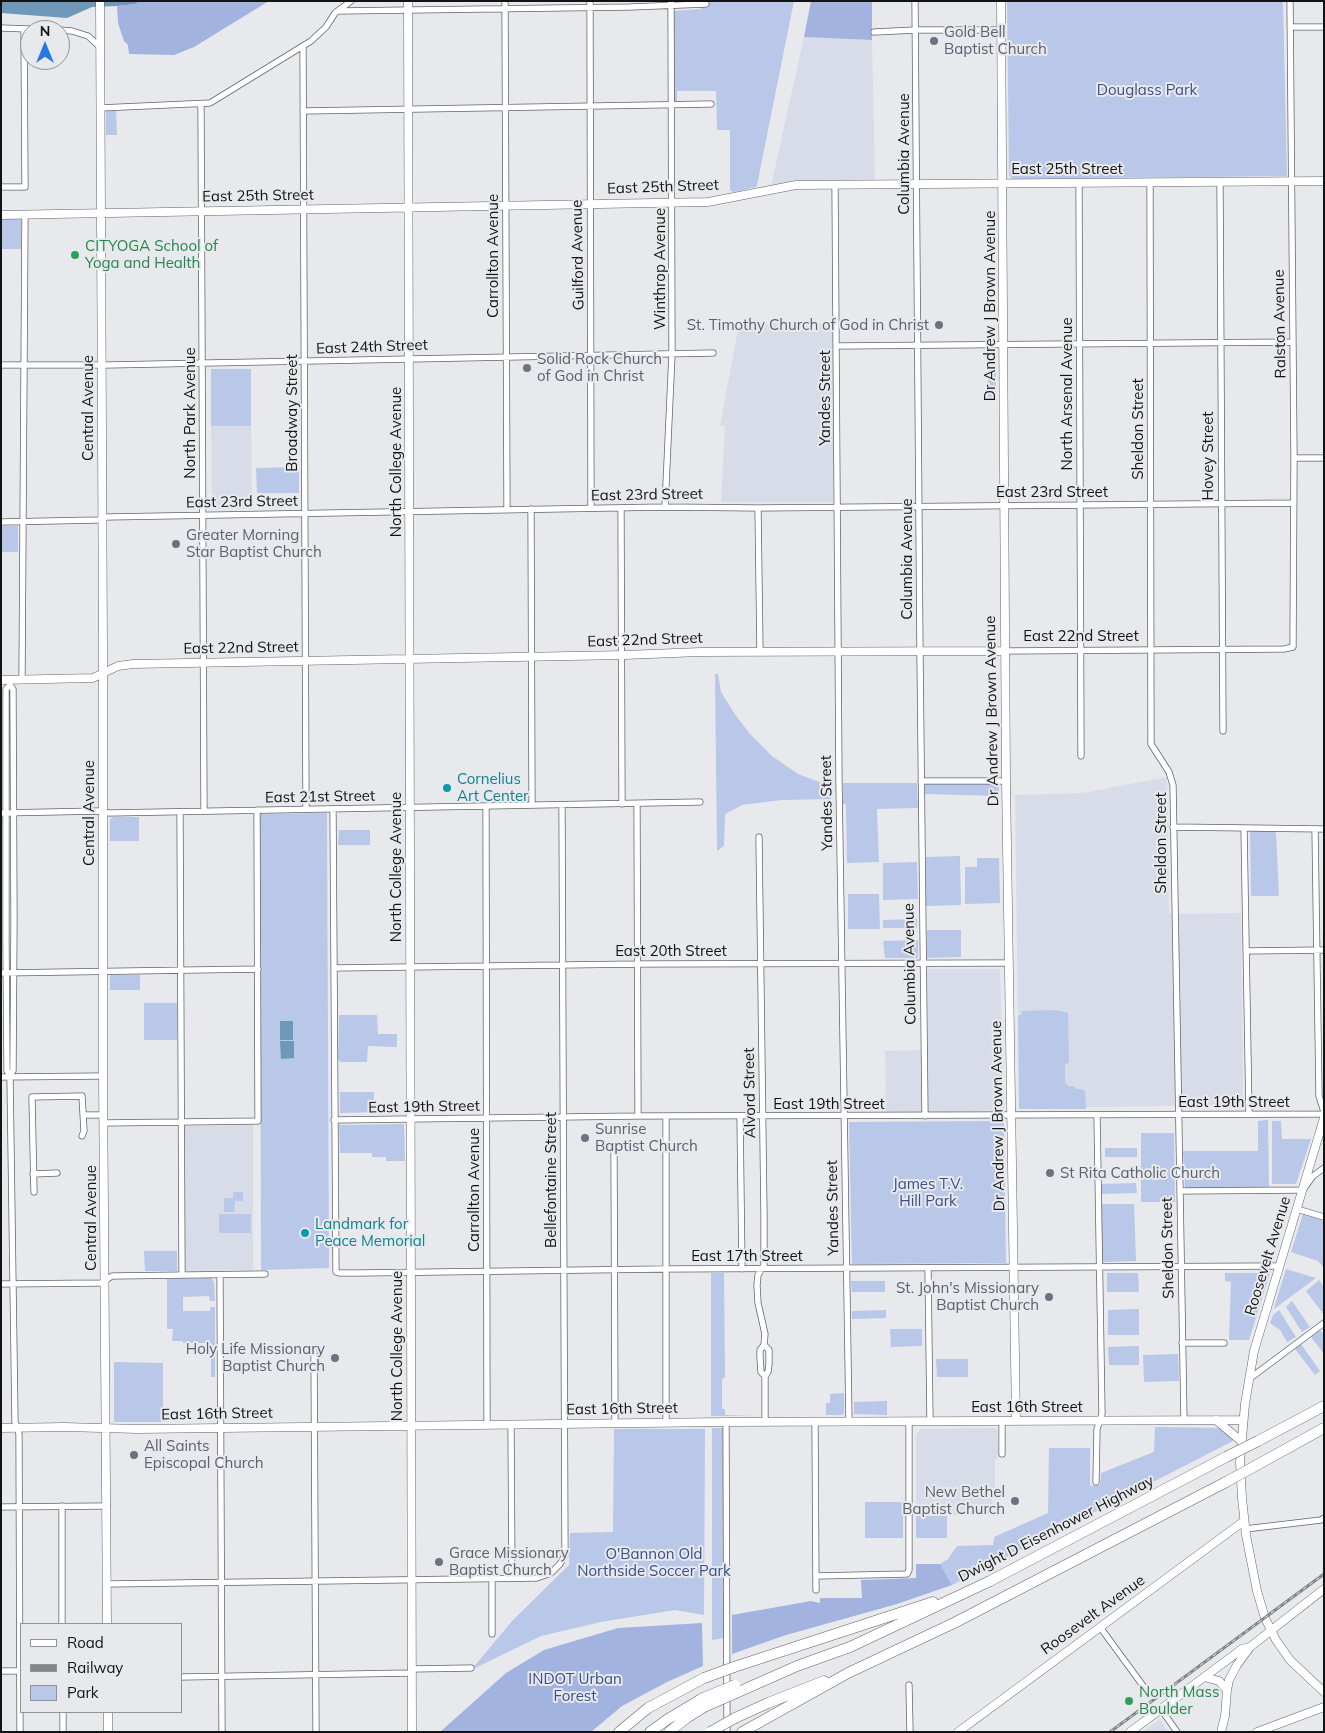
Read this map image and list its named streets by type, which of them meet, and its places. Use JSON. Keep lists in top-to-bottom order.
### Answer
{
  "streets": {
    "highway": ["Dwight D Eisenhower Highway"],
    "main road": [
      "East 25th Street",
      "Dr Andrew J Brown Avenue",
      "Central Avenue",
      "North College Avenue",
      "East 22nd Street",
      "Roosevelt Avenue",
      "East 16th Street"
    ],
    "street": [
      "Columbia Avenue",
      "Guilford Avenue",
      "Carrollton Avenue",
      "Winthrop Avenue",
      "Ralston Avenue",
      "East 24th Street",
      "North Arsenal Avenue",
      "Yandes Street",
      "North Park Avenue",
      "Broadway Street",
      "Sheldon Street",
      "Hovey Street",
      "East 23rd Street",
      "East 21st Street",
      "East 20th Street",
      "Alvord Street",
      "East 19th Street",
      "Bellefontaine Street",
      "East 17th Street"
    ]
  },
  "crossings": [
    ["Columbia Avenue", "East 25th Street"],
    ["Columbia Avenue", "East 23rd Street"],
    ["Columbia Avenue", "East 22nd Street"],
    ["Columbia Avenue", "East 20th Street"],
    ["Columbia Avenue", "East 19th Street"],
    ["East 25th Street", "Guilford Avenue"],
    ["East 25th Street", "Carrollton Avenue"],
    ["East 25th Street", "Winthrop Avenue"],
    ["East 25th Street", "Dr Andrew J Brown Avenue"],
    ["East 25th Street", "Ralston Avenue"],
    ["East 25th Street", "North Arsenal Avenue"],
    ["East 25th Street", "Yandes Street"],
    ["East 25th Street", "Central Avenue"],
    ["East 25th Street", "North Park Avenue"],
    ["East 25th Street", "Broadway Street"],
    ["East 25th Street", "Sheldon Street"],
    ["East 25th Street", "Hovey Street"],
    ["East 25th Street", "North College Avenue"],
    ["Guilford Avenue", "East 24th Street"],
    ["Guilford Avenue", "East 23rd Street"],
    ["Carrollton Avenue", "East 24th Street"],
    ["Carrollton Avenue", "East 23rd Street"],
    ["Carrollton Avenue", "East 21st Street"],
    ["Carrollton Avenue", "East 20th Street"],
    ["Carrollton Avenue", "East 19th Street"],
    ["Carrollton Avenue", "East 17th Street"],
    ["Carrollton Avenue", "East 16th Street"],
    ["Winthrop Avenue", "East 24th Street"],
    ["Winthrop Avenue", "East 23rd Street"],
    ["Dr Andrew J Brown Avenue", "East 23rd Street"],
    ["Dr Andrew J Brown Avenue", "East 22nd Street"],
    ["Dr Andrew J Brown Avenue", "East 20th Street"],
    ["Dr Andrew J Brown Avenue", "East 19th Street"],
    ["Dr Andrew J Brown Avenue", "East 17th Street"],
    ["Dr Andrew J Brown Avenue", "East 16th Street"],
    ["Ralston Avenue", "East 23rd Street"],
    ["Ralston Avenue", "East 22nd Street"],
    ["East 24th Street", "Central Avenue"],
    ["East 24th Street", "North Park Avenue"],
    ["East 24th Street", "Broadway Street"],
    ["East 24th Street", "North College Avenue"],
    ["North Arsenal Avenue", "East 23rd Street"],
    ["North Arsenal Avenue", "East 22nd Street"],
    ["Yandes Street", "East 23rd Street"],
    ["Yandes Street", "East 22nd Street"],
    ["Yandes Street", "East 20th Street"],
    ["Yandes Street", "East 19th Street"],
    ["Yandes Street", "East 17th Street"],
    ["Yandes Street", "East 16th Street"],
    ["Central Avenue", "East 23rd Street"],
    ["Central Avenue", "East 22nd Street"],
    ["Central Avenue", "East 21st Street"],
    ["Central Avenue", "East 16th Street"],
    ["North Park Avenue", "East 23rd Street"],
    ["North Park Avenue", "East 22nd Street"],
    ["North Park Avenue", "East 21st Street"],
    ["Broadway Street", "East 23rd Street"],
    ["Broadway Street", "East 22nd Street"],
    ["Broadway Street", "East 21st Street"],
    ["Sheldon Street", "East 23rd Street"],
    ["Sheldon Street", "East 22nd Street"],
    ["Sheldon Street", "East 19th Street"],
    ["Sheldon Street", "East 17th Street"],
    ["Sheldon Street", "East 16th Street"],
    ["Hovey Street", "East 23rd Street"],
    ["Hovey Street", "East 22nd Street"],
    ["North College Avenue", "East 23rd Street"],
    ["North College Avenue", "East 22nd Street"],
    ["North College Avenue", "East 21st Street"],
    ["North College Avenue", "East 20th Street"],
    ["North College Avenue", "East 19th Street"],
    ["North College Avenue", "East 17th Street"],
    ["North College Avenue", "East 16th Street"],
    ["East 21st Street", "Bellefontaine Street"],
    ["East 20th Street", "Alvord Street"],
    ["East 20th Street", "Bellefontaine Street"],
    ["Alvord Street", "East 19th Street"],
    ["Alvord Street", "East 17th Street"],
    ["Alvord Street", "East 16th Street"],
    ["East 19th Street", "Bellefontaine Street"],
    ["East 19th Street", "East 17th Street"],
    ["Bellefontaine Street", "East 17th Street"],
    ["Bellefontaine Street", "East 16th Street"],
    ["East 17th Street", "Roosevelt Avenue"],
    ["Roosevelt Avenue", "East 16th Street"]
  ],
  "parks": [
    "Douglass Park",
    "James T.V. Hill Park",
    "O'Bannon Old Northside Soccer Park",
    "INDOT Urban Forest"
  ],
  "places": [
    "Gold Bell Baptist Church",
    "CITYOGA School of Yoga and Health",
    "St. Timothy Church of God in Christ",
    "Solid Rock Church of God in Christ",
    "Greater Morning Star Baptist Church",
    "Cornelius Art Center",
    "Sunrise Baptist Church",
    "St Rita Catholic Church",
    "Landmark for Peace Memorial",
    "St. John's Missionary Baptist Church",
    "Holy Life Missionary Baptist Church",
    "All Saints Episcopal Church",
    "New Bethel Baptist Church",
    "Grace Missionary Baptist Church",
    "North Mass Boulder"
  ],
  "legend": ["Road", "Railway", "Park"],
  "north": "top"
}
